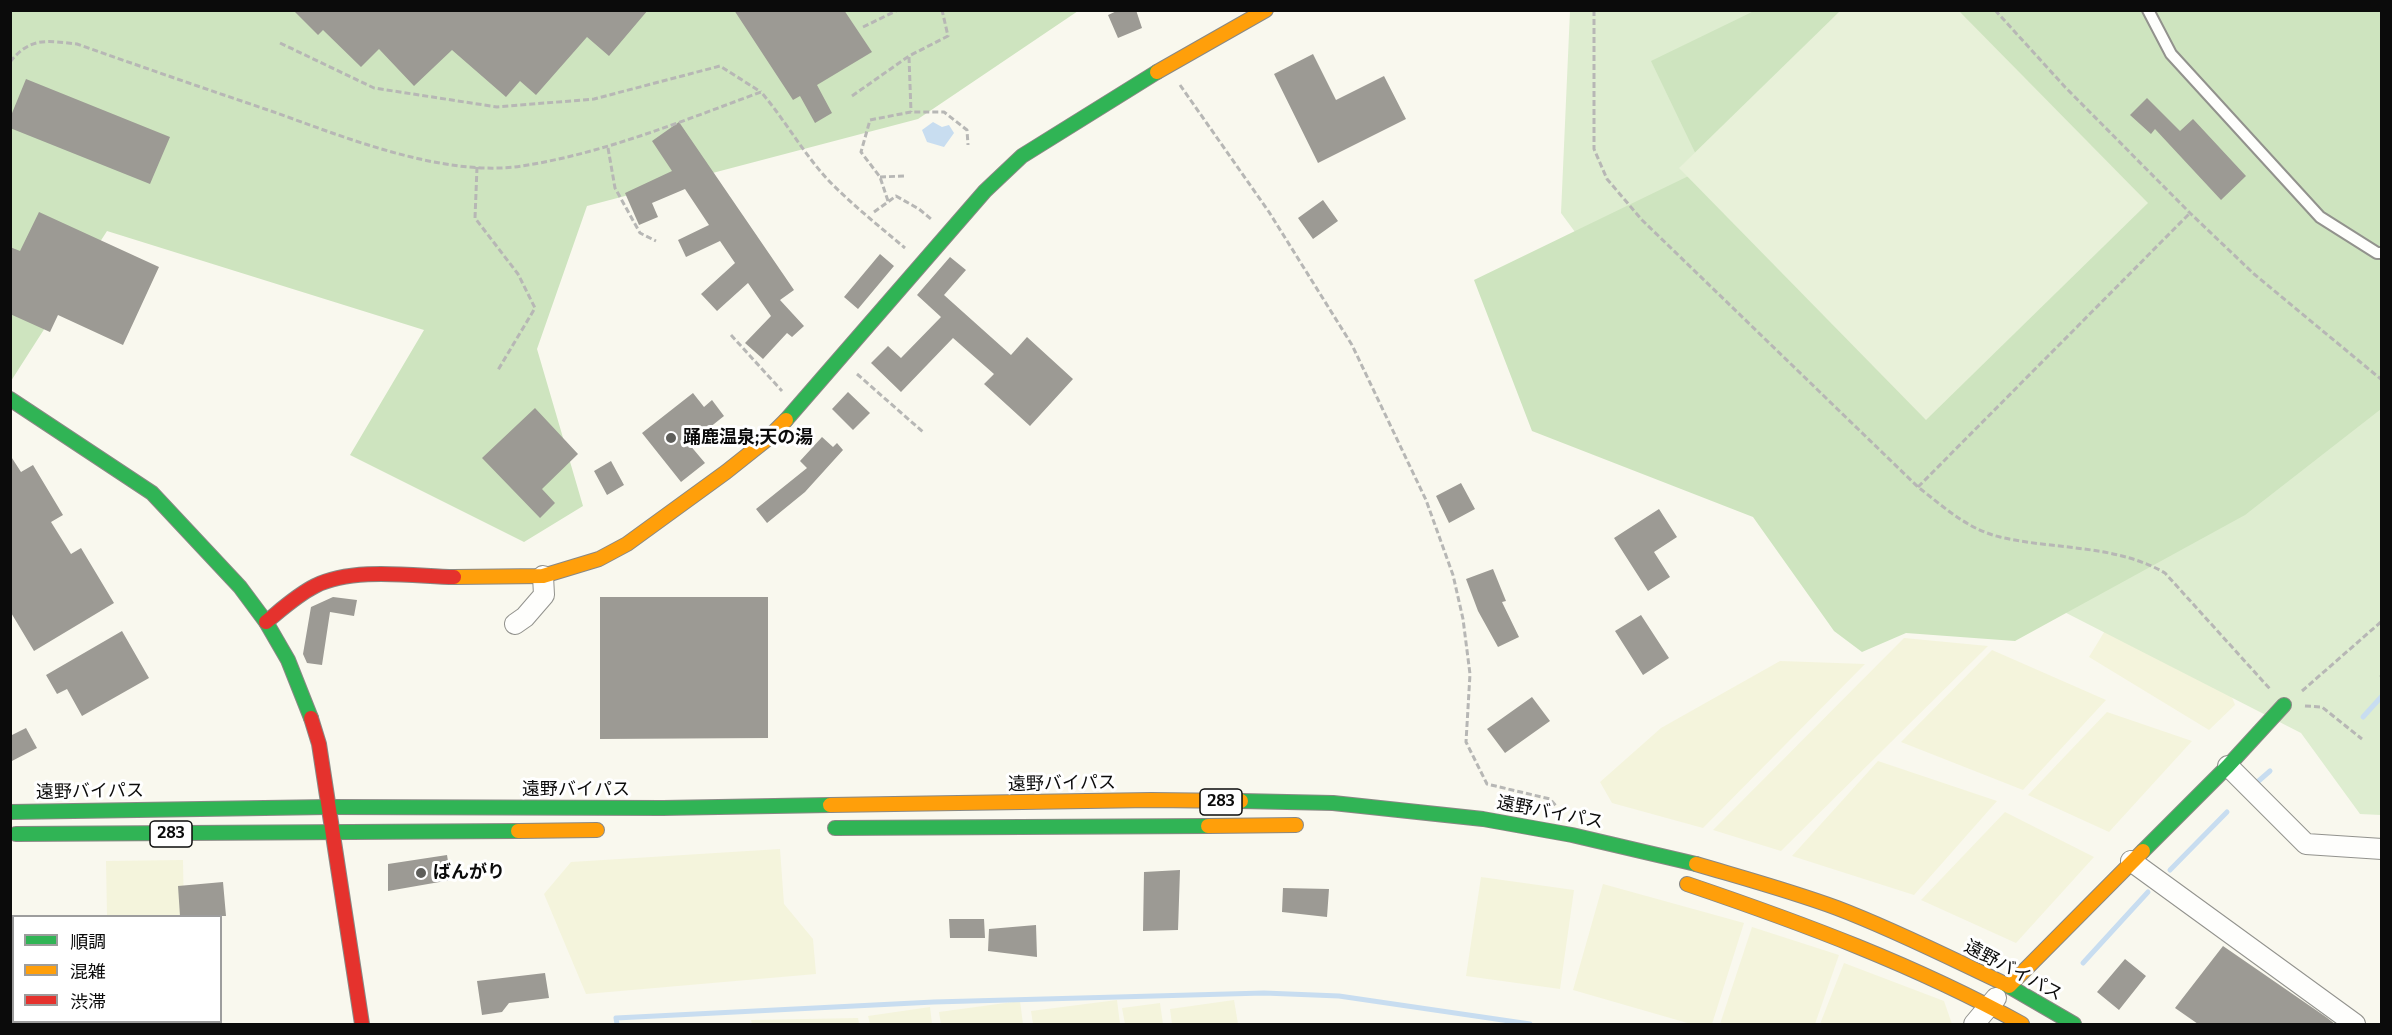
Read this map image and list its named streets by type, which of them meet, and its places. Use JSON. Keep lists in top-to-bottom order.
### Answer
{
  "streets": {
    "main road": ["遠野バイパス", "283"]
  },
  "places": ["踊鹿温泉;天の湯", "ばんがり"],
  "legend": ["順調", "混雑", "渋滞"]
}
